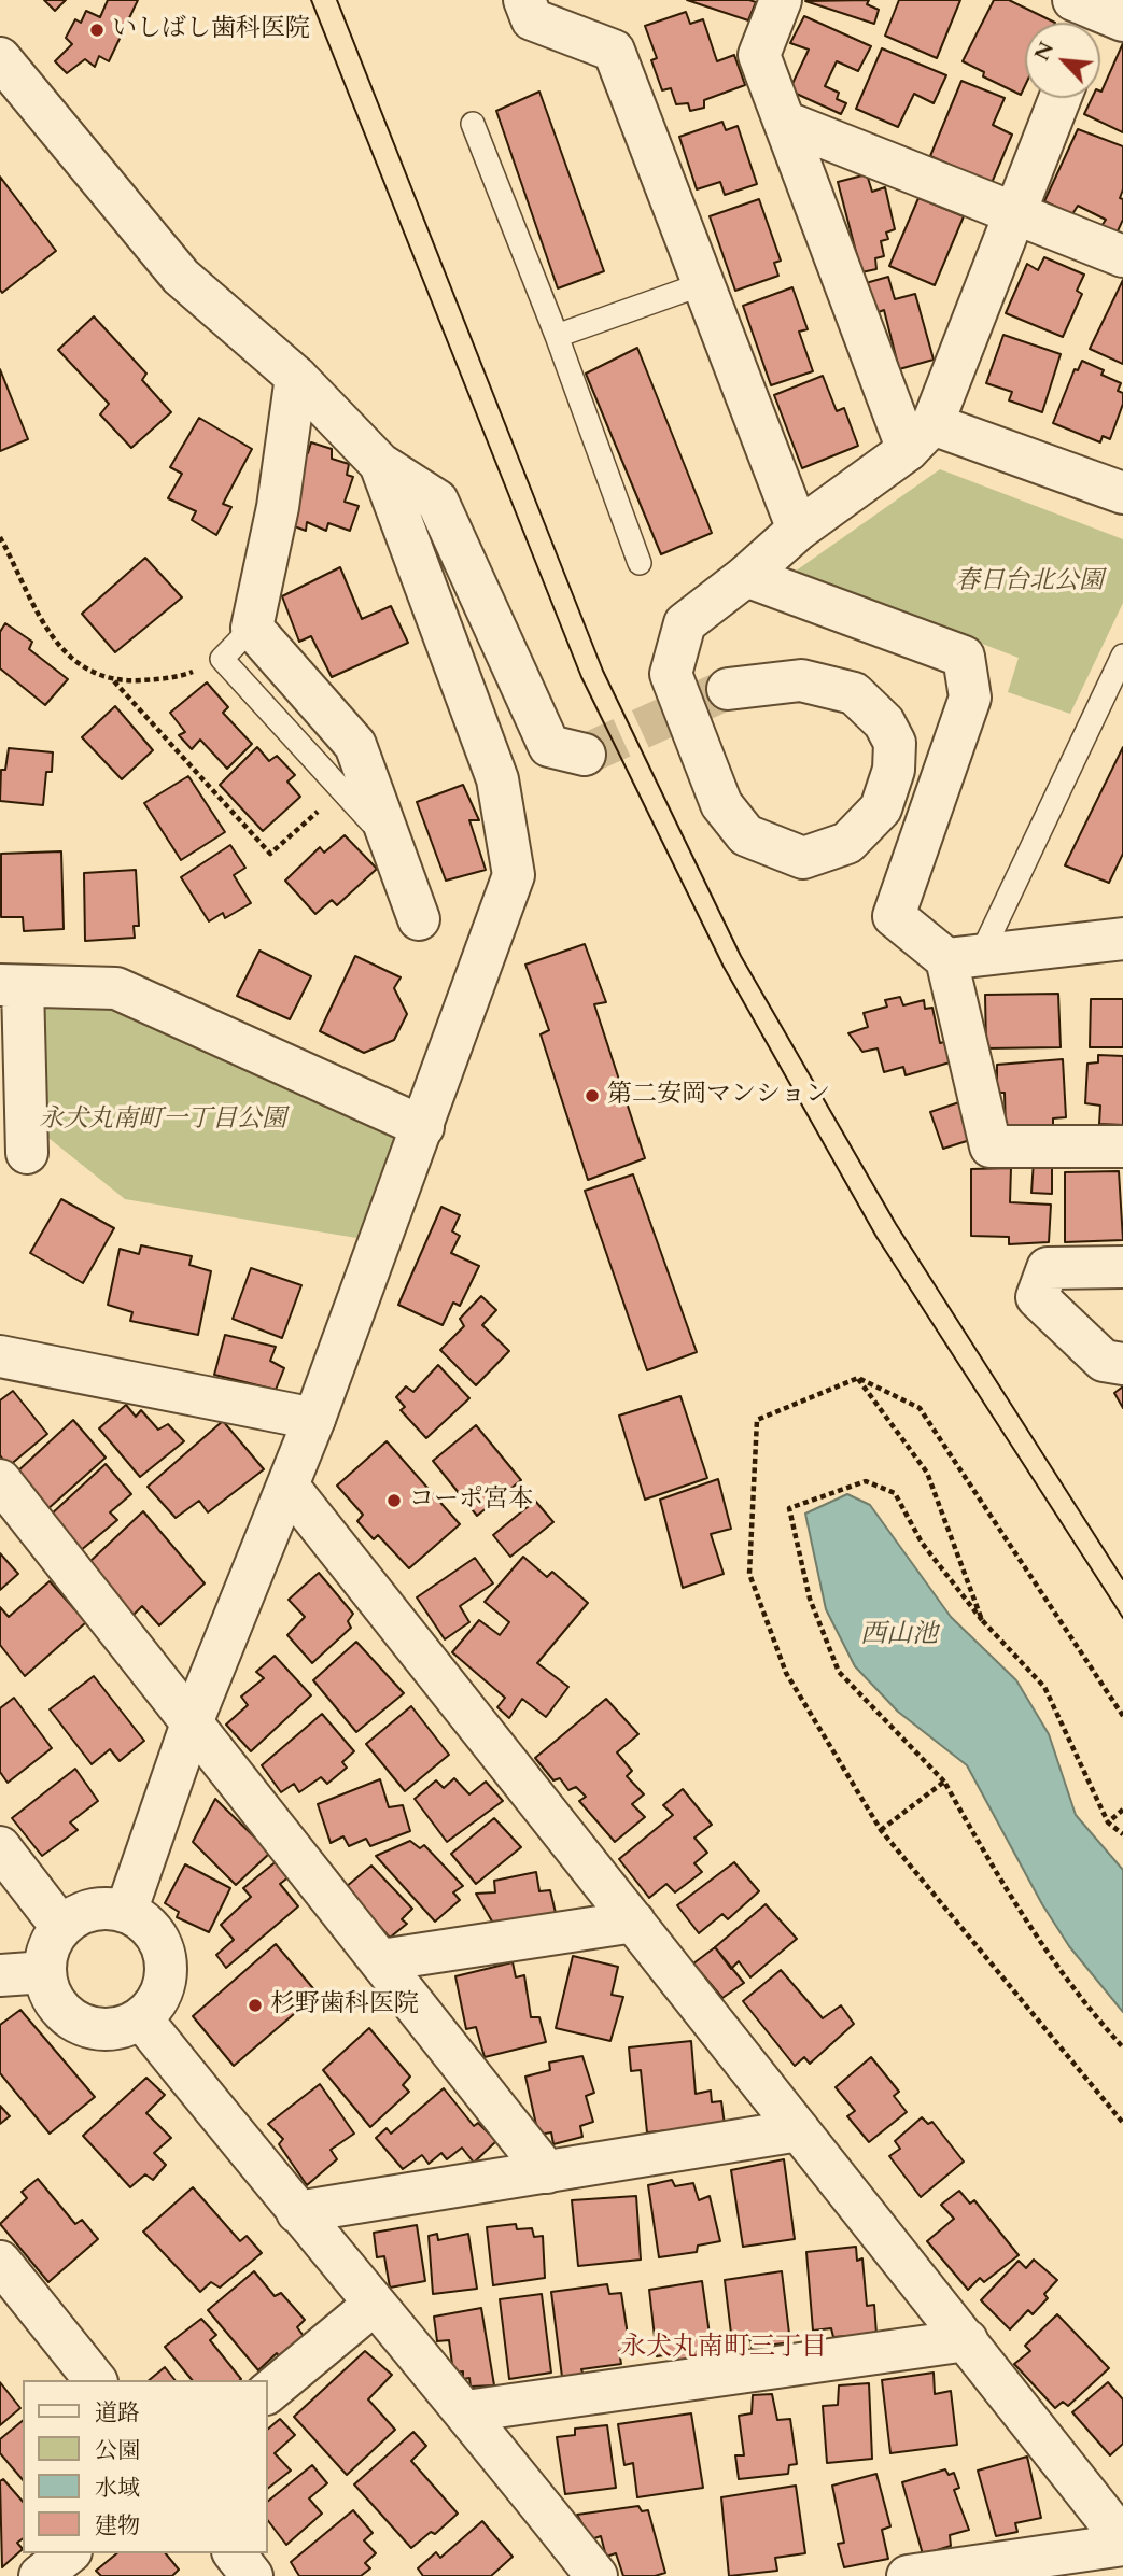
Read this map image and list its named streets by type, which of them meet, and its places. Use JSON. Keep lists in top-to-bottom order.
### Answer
{
  "districts": ["永犬丸南町三丁目"],
  "water": ["西山池"],
  "parks": ["春日台北公園", "永犬丸南町一丁目公園"],
  "places": [
    "いしばし歯科医院",
    "第二安岡マンション",
    "コーポ宮本",
    "杉野歯科医院"
  ],
  "legend": [
    "道路",
    "公園",
    "水域",
    "建物"
  ],
  "north": "top left"
}
